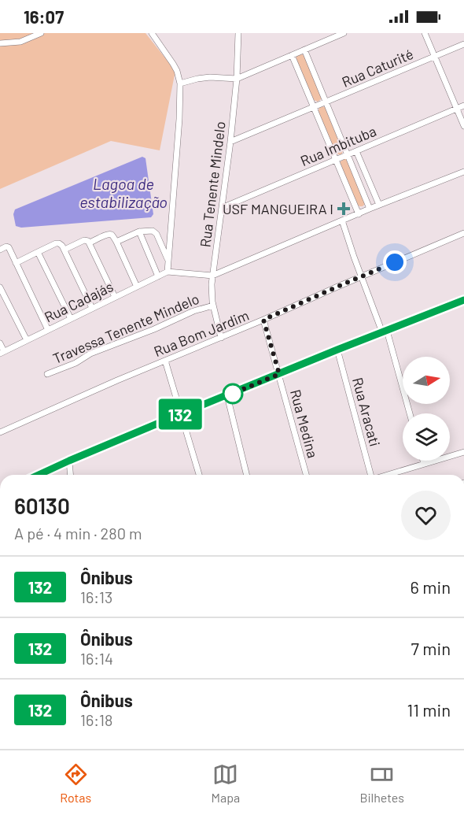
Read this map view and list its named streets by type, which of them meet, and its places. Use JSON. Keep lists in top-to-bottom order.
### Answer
{
  "streets": {
    "street": [
      "Rua Caturité",
      "Rua Imbituba",
      "Rua Tenente Mindelo",
      "Rua Cadajás",
      "Travessa Tenente Mindelo",
      "Rua Bom Jardim",
      "Rua Aracati",
      "Rua Medina"
    ]
  },
  "crossings": [
    ["Rua Imbituba", "Rua Tenente Mindelo"],
    ["Rua Tenente Mindelo", "Travessa Tenente Mindelo"],
    ["Rua Tenente Mindelo", "Rua Bom Jardim"],
    ["Rua Bom Jardim", "Rua Medina"]
  ],
  "water": ["Lagoa de estabilização"],
  "places": {
    "health": ["USF MANGUEIRA I"]
  },
  "lines": ["bus line 132"],
  "north": "right",
  "page": {
    "status": "16:07",
    "on_map": "132",
    "heading": ["60130", "A pé · 4 min · 280 m"],
    "list": [
      {
        "mark": "132",
        "name": "Ônibus",
        "note": "16:13",
        "value": "6 min"
      },
      {
        "mark": "132",
        "name": "Ônibus",
        "note": "16:14",
        "value": "7 min"
      },
      {
        "mark": "132",
        "name": "Ônibus",
        "note": "16:18",
        "value": "11 min"
      }
    ],
    "tabs": ["Rotas", "Mapa", "Bilhetes"]
  }
}
